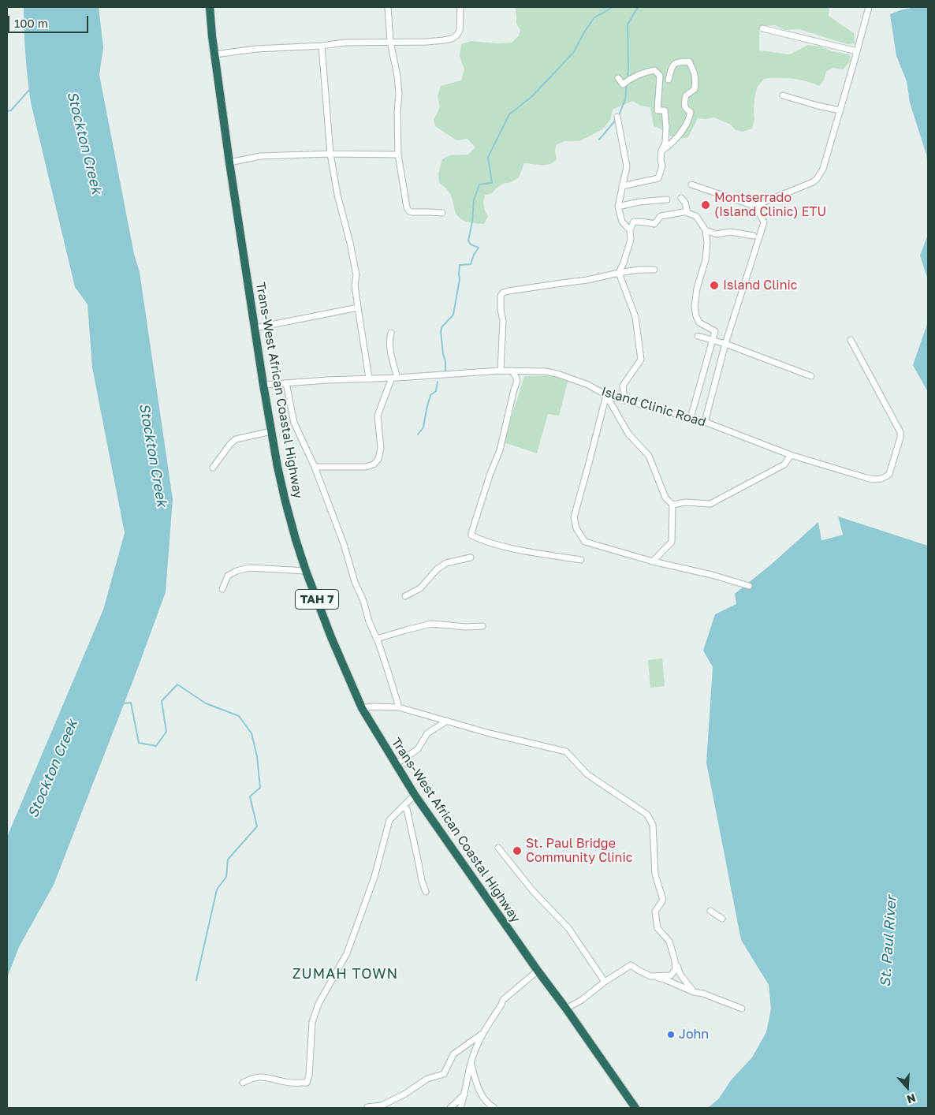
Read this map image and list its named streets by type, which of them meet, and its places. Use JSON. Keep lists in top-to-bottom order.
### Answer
{
  "streets": {
    "highway": ["Trans-West African Coastal Highway", "TAH 7"],
    "street": ["Island Clinic Road"]
  },
  "crossings": [
    ["Trans-West African Coastal Highway", "Island Clinic Road"]
  ],
  "districts": ["ZUMAH TOWN"],
  "water": ["Stockton Creek", "St. Paul River"],
  "places": [
    "Montserrado (Island Clinic) ETU",
    "Island Clinic",
    "St. Paul Bridge Community Clinic",
    "John"
  ],
  "scale_bar": "100 m",
  "north": "bottom"
}
